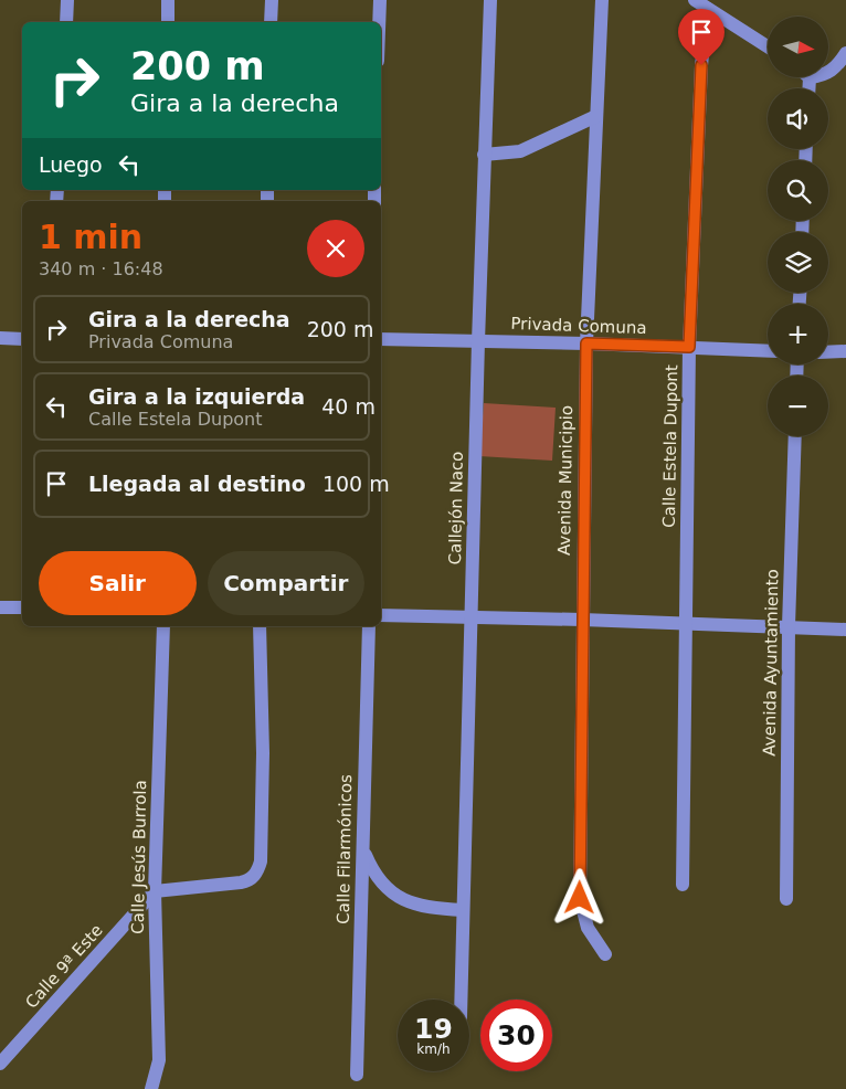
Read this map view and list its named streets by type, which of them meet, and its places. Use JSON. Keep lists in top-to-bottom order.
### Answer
{
  "streets": {
    "street": [
      "Privada Comuna",
      "Calle Estela Dupont",
      "Avenida Municipio",
      "Callejón Naco",
      "Avenida Ayuntamiento",
      "Calle Filarmónicos",
      "Calle Jesús Burrola",
      "Calle 9ª Este"
    ]
  },
  "crossings": [
    ["Privada Comuna", "Calle Estela Dupont"],
    ["Privada Comuna", "Avenida Municipio"],
    ["Privada Comuna", "Callejón Naco"],
    ["Calle Jesús Burrola", "Calle 9ª Este"]
  ],
  "north": "right",
  "page": {
    "map_buttons": ["+", "−"],
    "turn": ["200 m", "Gira a la derecha"],
    "then": "Luego",
    "heading": ["1 min", "340 m · 16:48"],
    "list": [
      {
        "name": "Gira a la derecha",
        "note": "Privada Comuna",
        "value": "200 m"
      },
      {
        "name": "Gira a la izquierda",
        "note": "Calle Estela Dupont",
        "value": "40 m"
      },
      {
        "name": "Llegada al destino",
        "value": "100 m"
      }
    ],
    "buttons": ["Salir", "Compartir"],
    "speed": "19 km/h",
    "limit": "30"
  }
}
